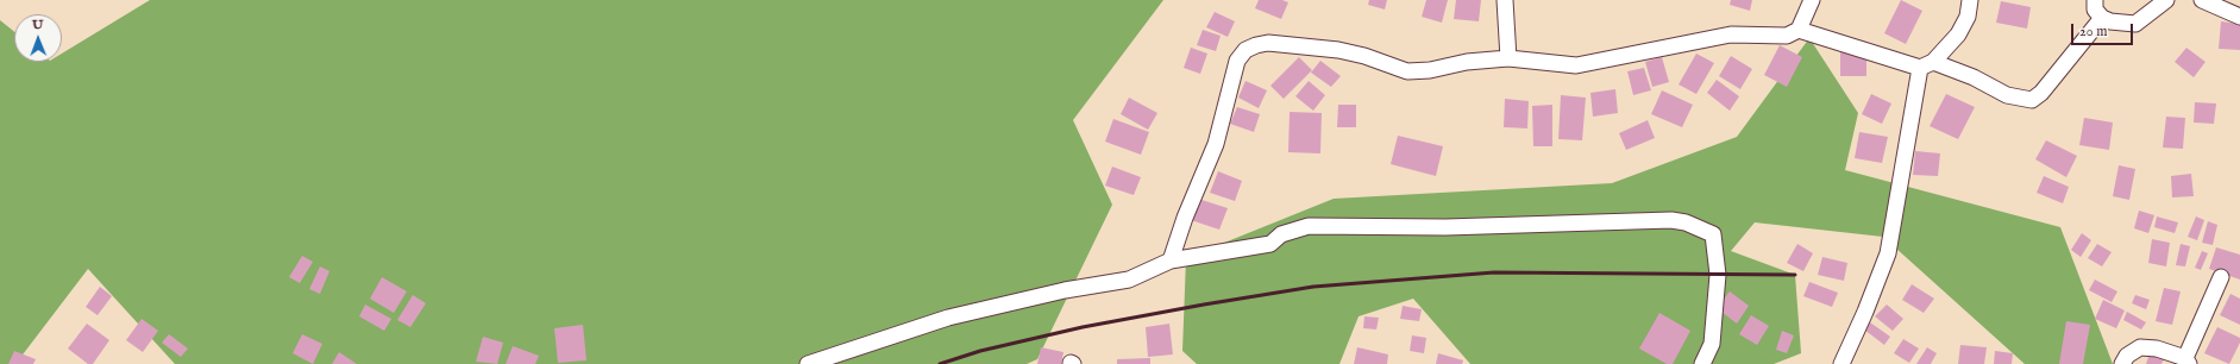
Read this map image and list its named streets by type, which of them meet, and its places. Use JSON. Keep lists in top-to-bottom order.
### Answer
{
  "scale_bar": "20 m",
  "north": "top"
}
